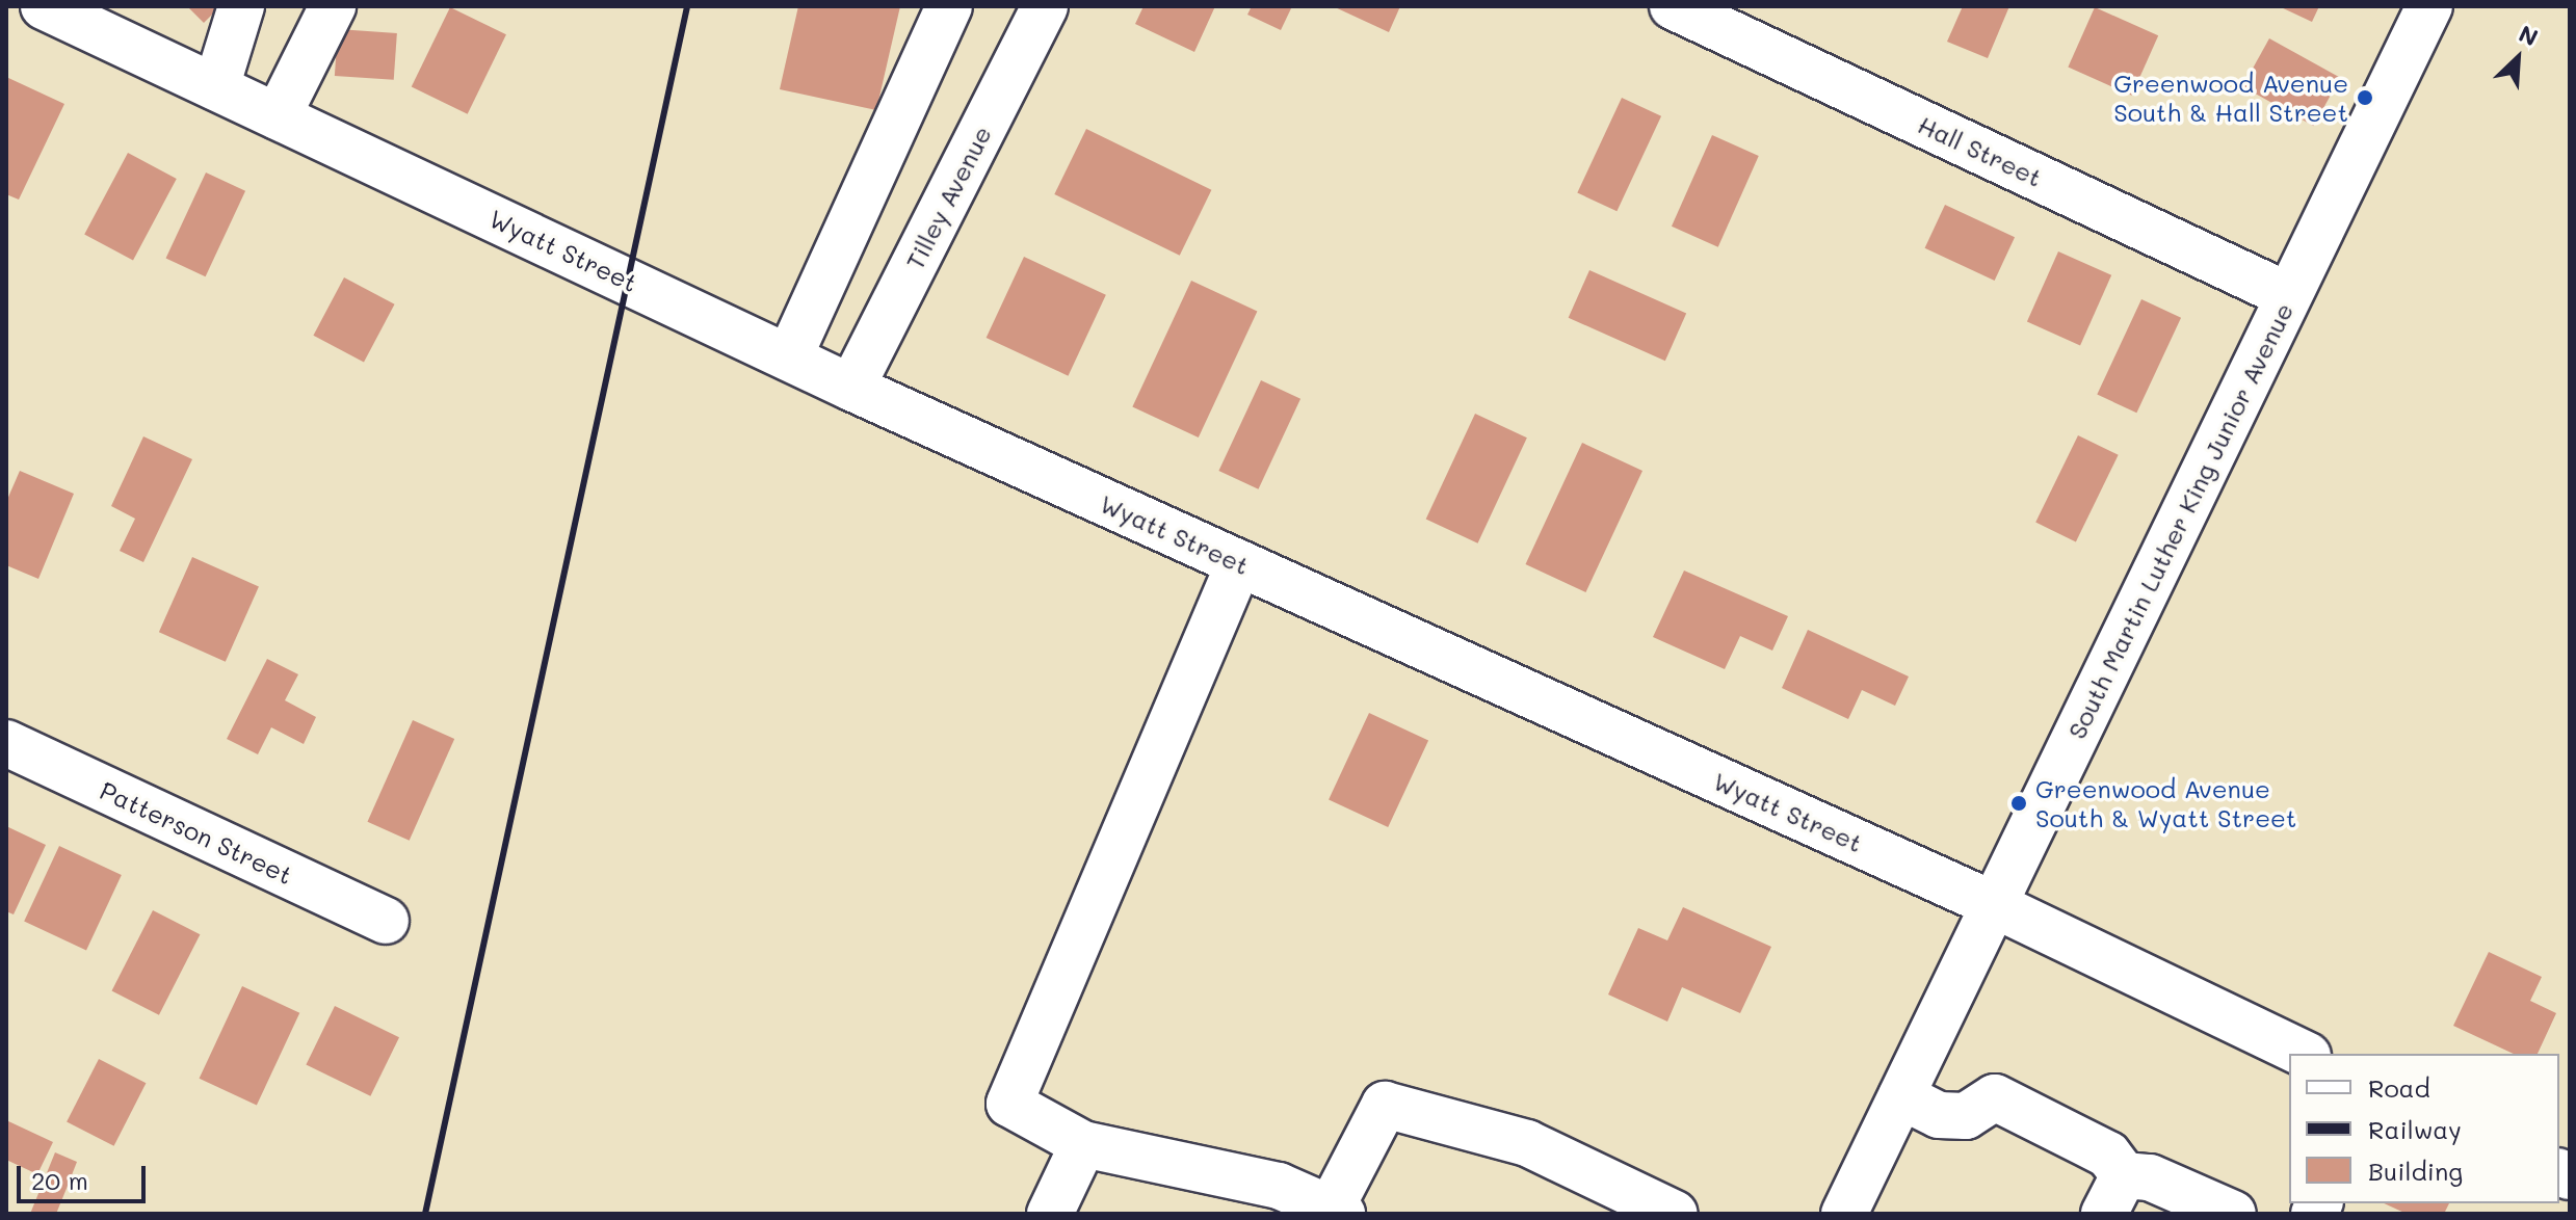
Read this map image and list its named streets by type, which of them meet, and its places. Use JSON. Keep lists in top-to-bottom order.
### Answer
{
  "streets": {
    "street": [
      "Hall Street",
      "Tilley Avenue",
      "Wyatt Street",
      "South Martin Luther King Junior Avenue",
      "Patterson Street"
    ]
  },
  "crossings": [
    ["Hall Street", "South Martin Luther King Junior Avenue"],
    ["Tilley Avenue", "Wyatt Street"],
    ["Wyatt Street", "South Martin Luther King Junior Avenue"]
  ],
  "places": ["Greenwood Avenue South & Hall Street", "Greenwood Avenue South & Wyatt Street"],
  "legend": ["Road", "Railway", "Building"],
  "scale_bar": "20 m",
  "north": "top right"
}
